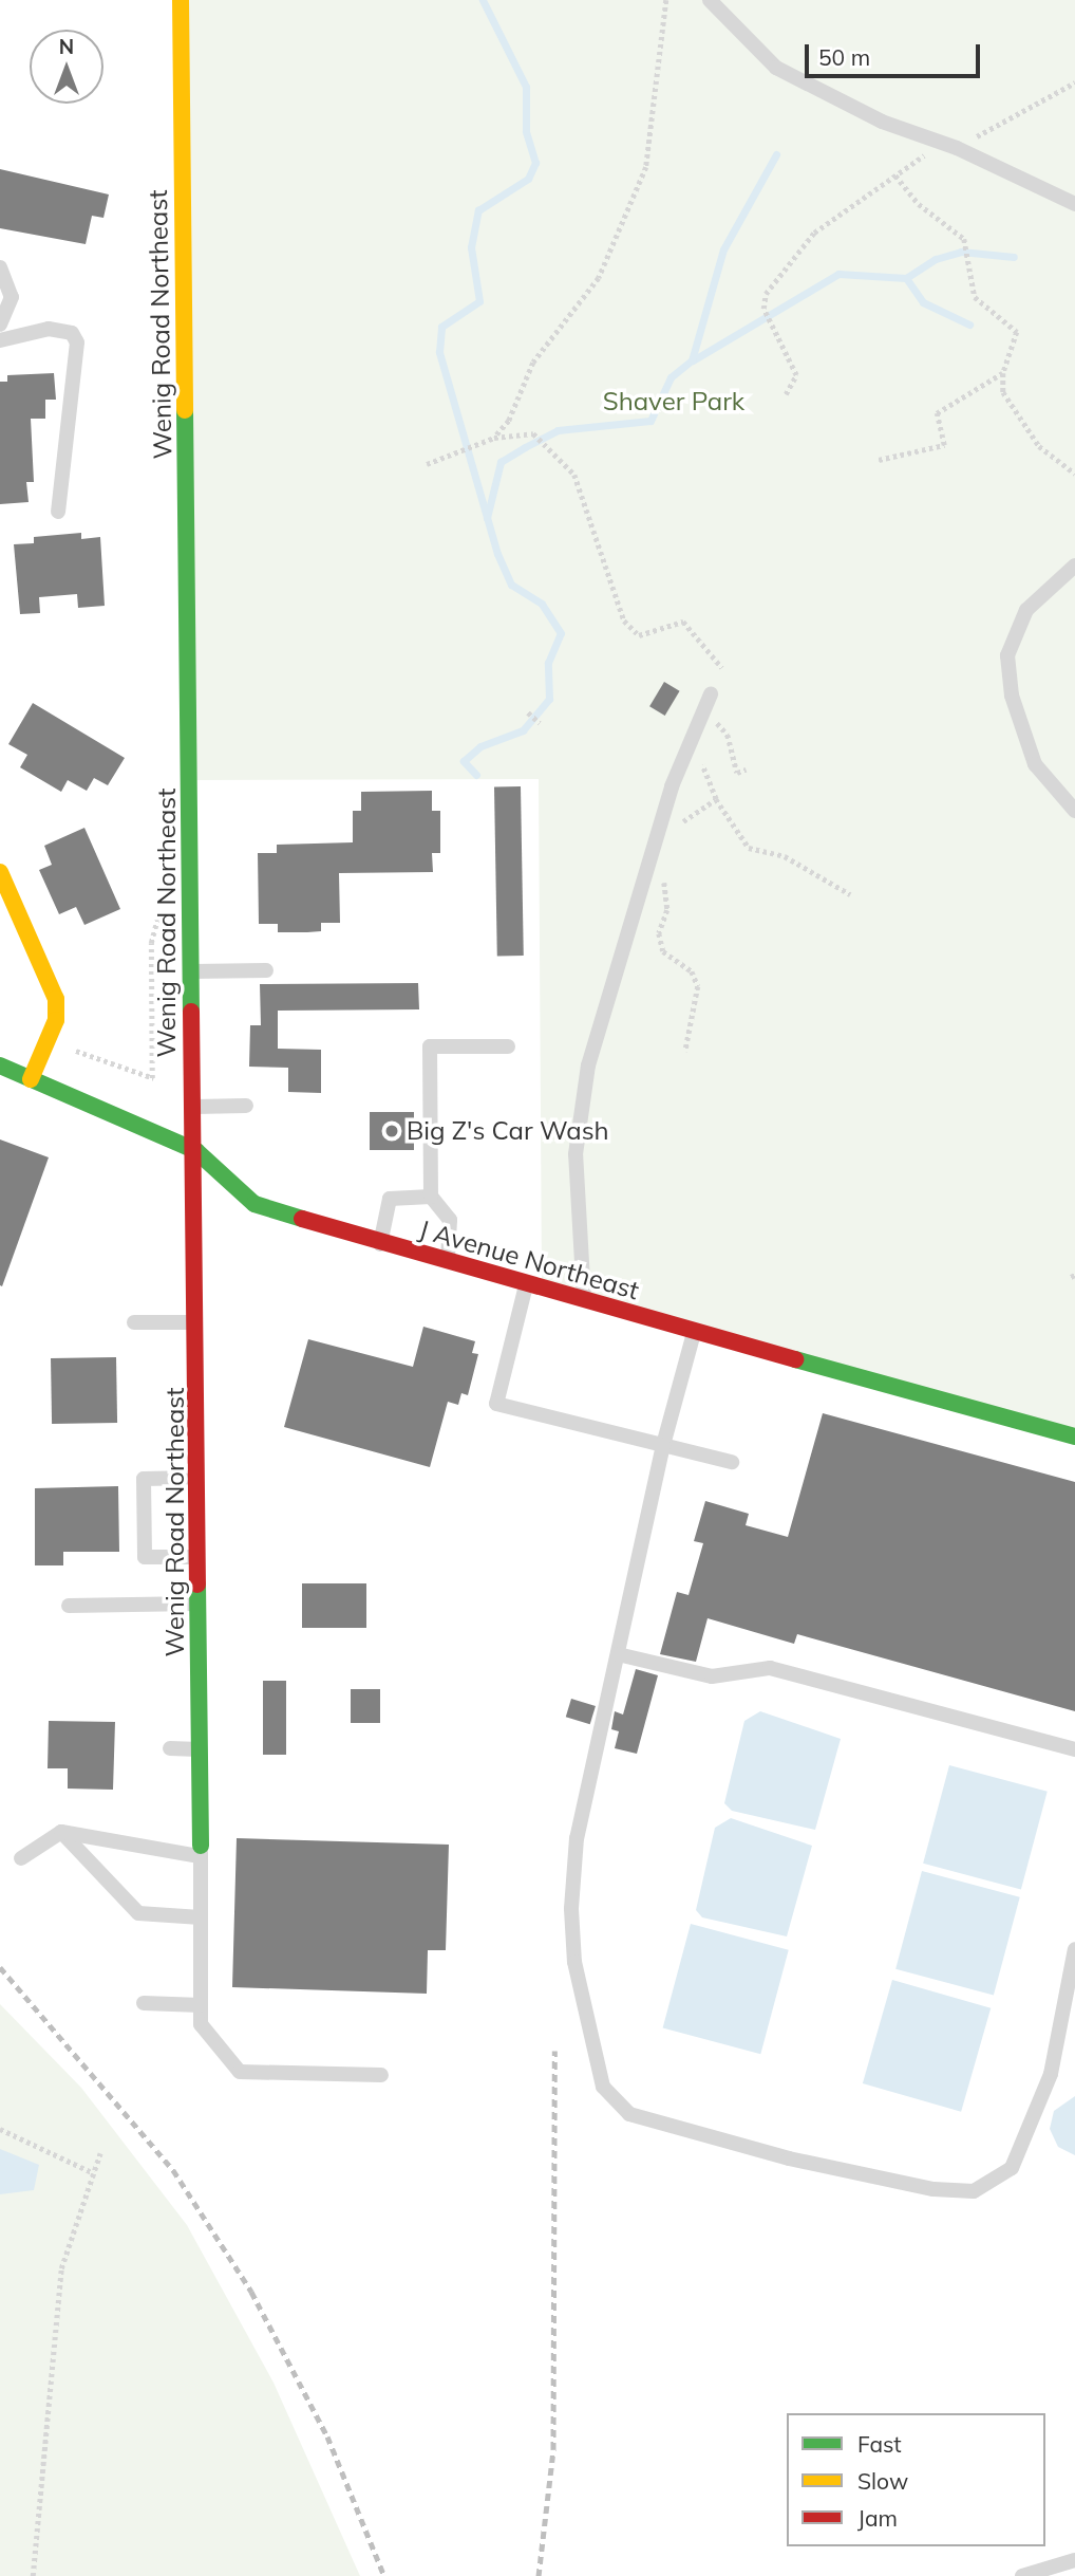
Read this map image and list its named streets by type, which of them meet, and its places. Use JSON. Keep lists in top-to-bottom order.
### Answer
{
  "streets": {
    "street": ["Wenig Road Northeast", "J Avenue Northeast"]
  },
  "crossings": [
    ["Wenig Road Northeast", "J Avenue Northeast"]
  ],
  "parks": ["Shaver Park"],
  "places": ["Big Z's Car Wash"],
  "legend": ["Fast", "Slow", "Jam"],
  "scale_bar": "50 m",
  "north": "top"
}
